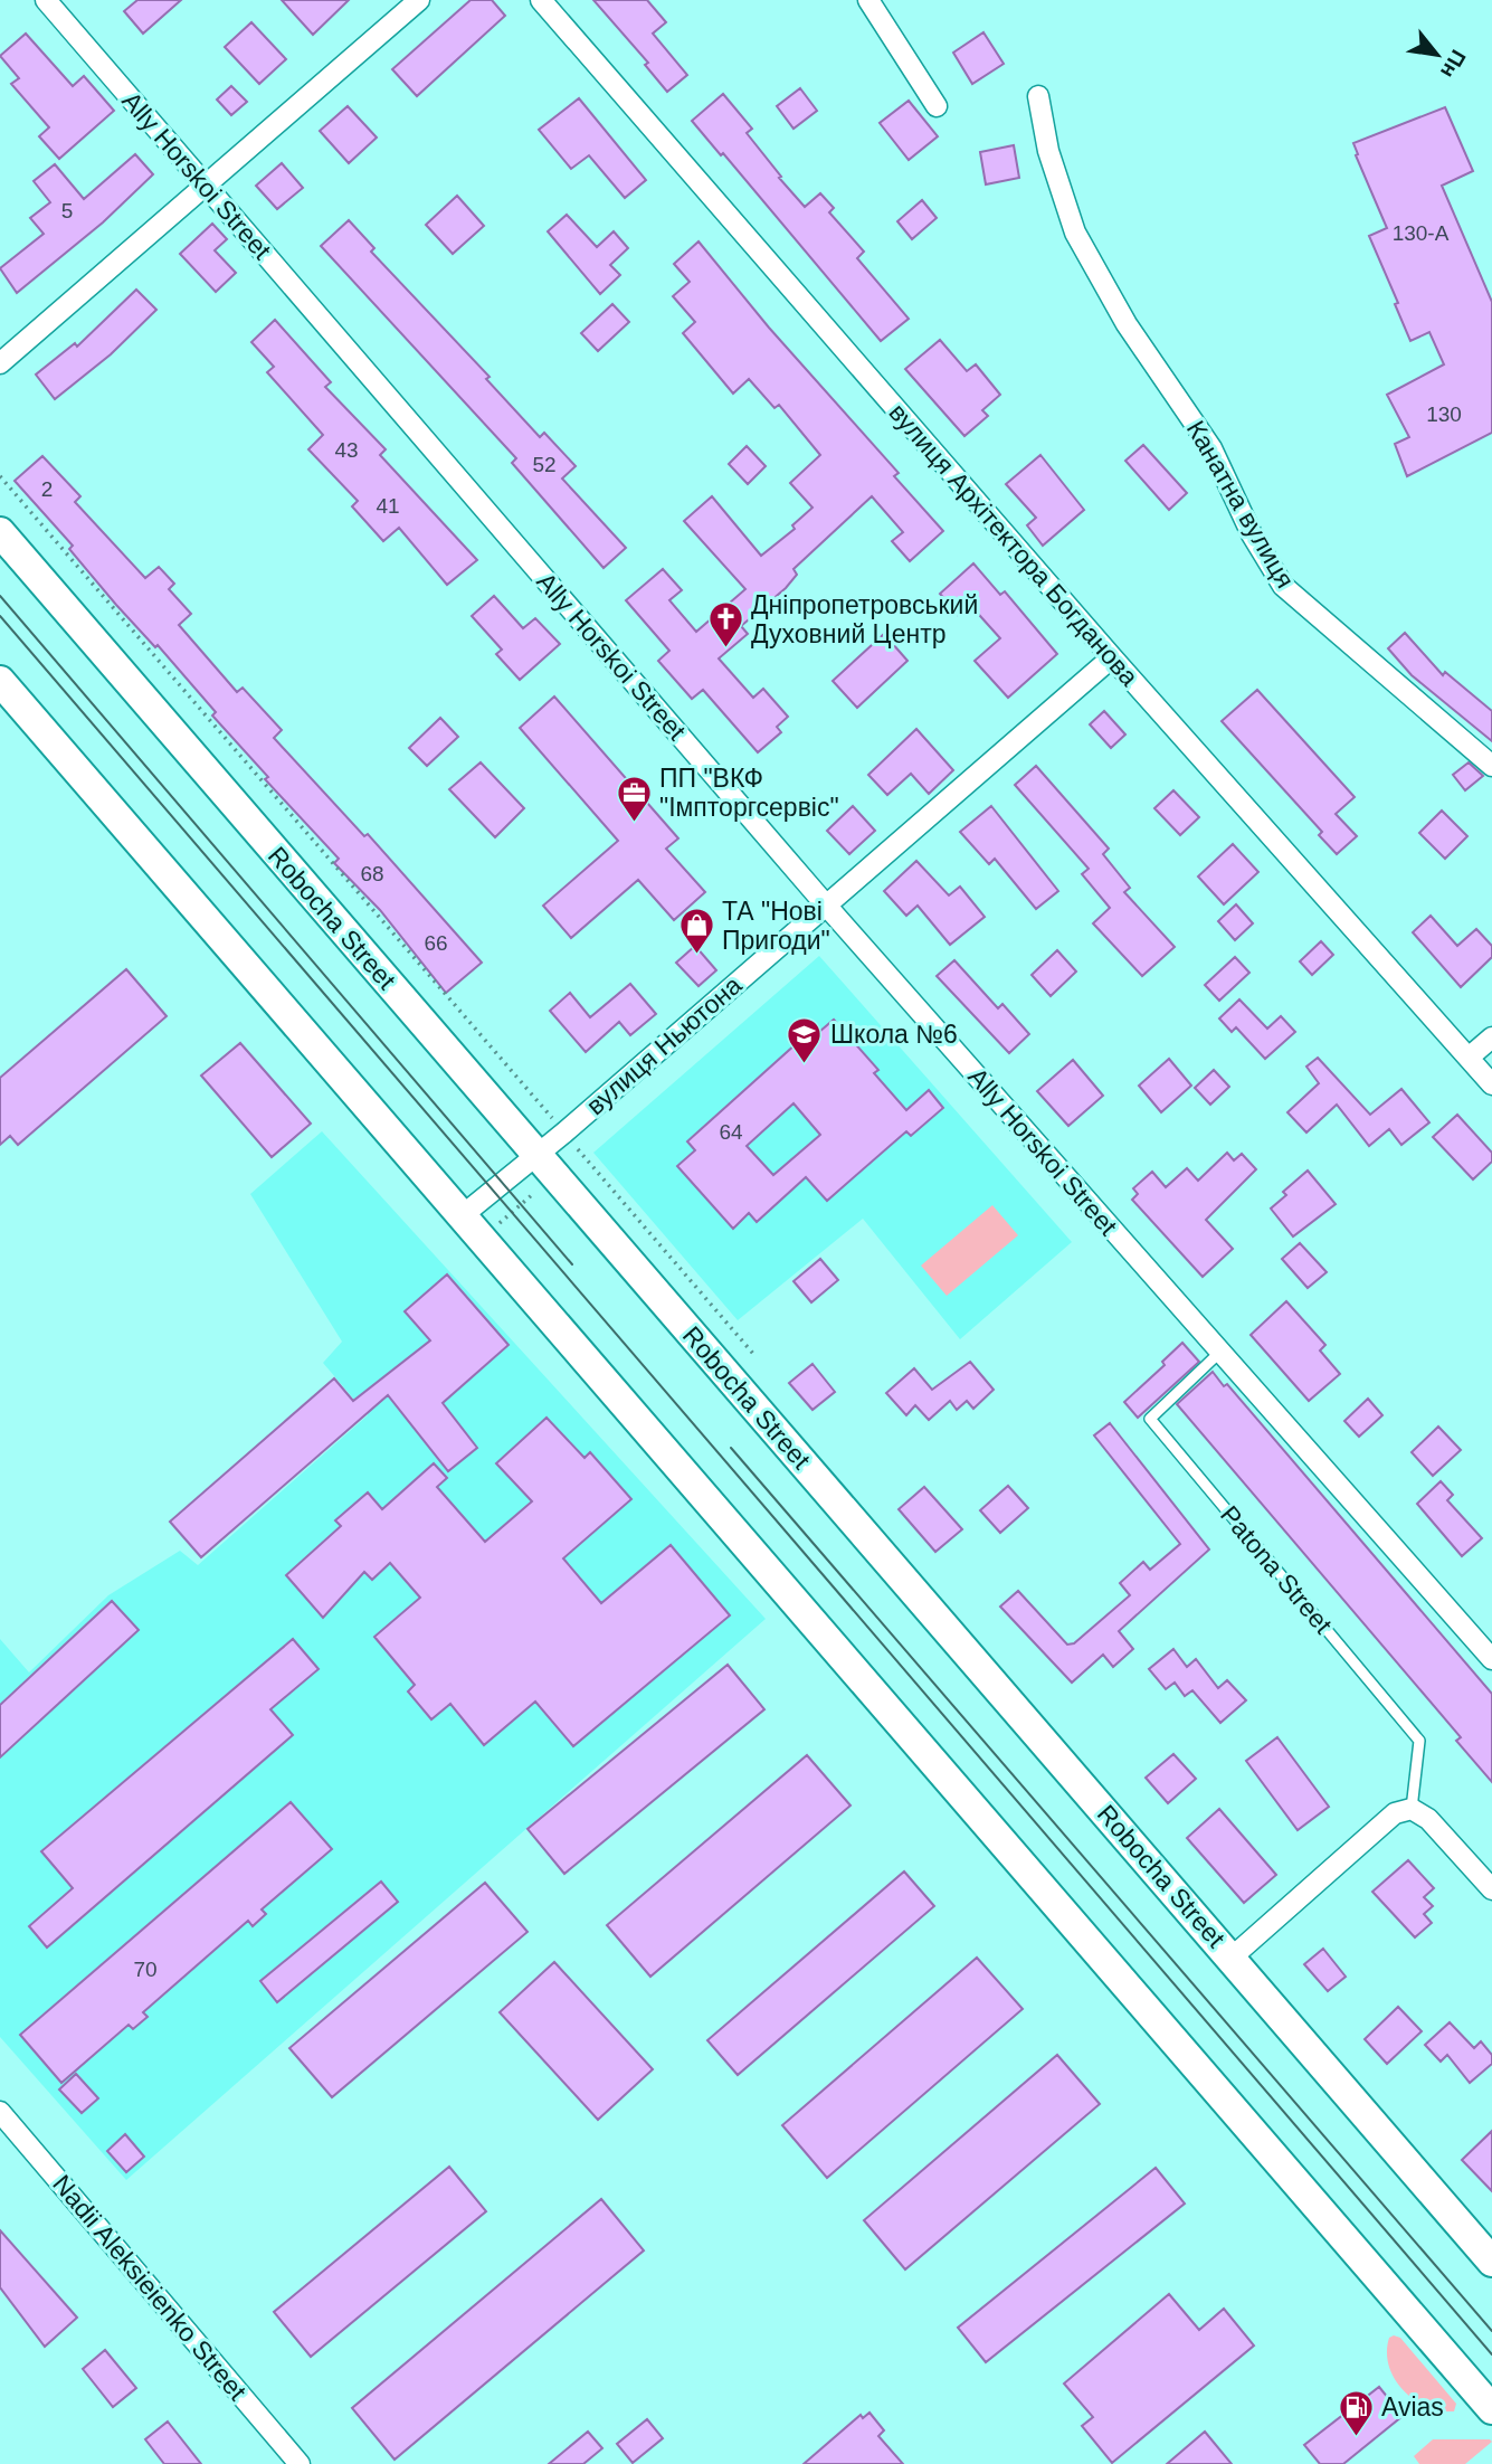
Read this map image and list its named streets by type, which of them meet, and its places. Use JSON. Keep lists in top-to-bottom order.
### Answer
{
  "streets": {
    "main road": ["Robocha Street"],
    "street": [
      "Ally Horskoi Street",
      "Канатна вулиця",
      "вулиця Архітектора Богданова",
      "вулиця Ньютона",
      "Nadii Aleksieienko Street"
    ],
    "lane": ["Patona Street"]
  },
  "crossings": [
    ["Ally Horskoi Street", "вулиця Ньютона"],
    ["Ally Horskoi Street", "Patona Street"],
    ["вулиця Архітектора Богданова", "вулиця Ньютона"],
    ["Robocha Street", "вулиця Ньютона"]
  ],
  "places": {
    "church": ["Дніпропетровський Духовний Центр"],
    "office": ["ПП \"ВКФ \"Імпторгсервіс\""],
    "shop": ["ТА \"Нові Пригоди\""],
    "school or university": ["Школа №6"],
    "fuel station": ["Avias"]
  },
  "house_numbers": [
    "5",
    "130-А",
    "130",
    "43",
    "52",
    "2",
    "41",
    "68",
    "66",
    "64",
    "70"
  ],
  "north": "bottom right"
}
